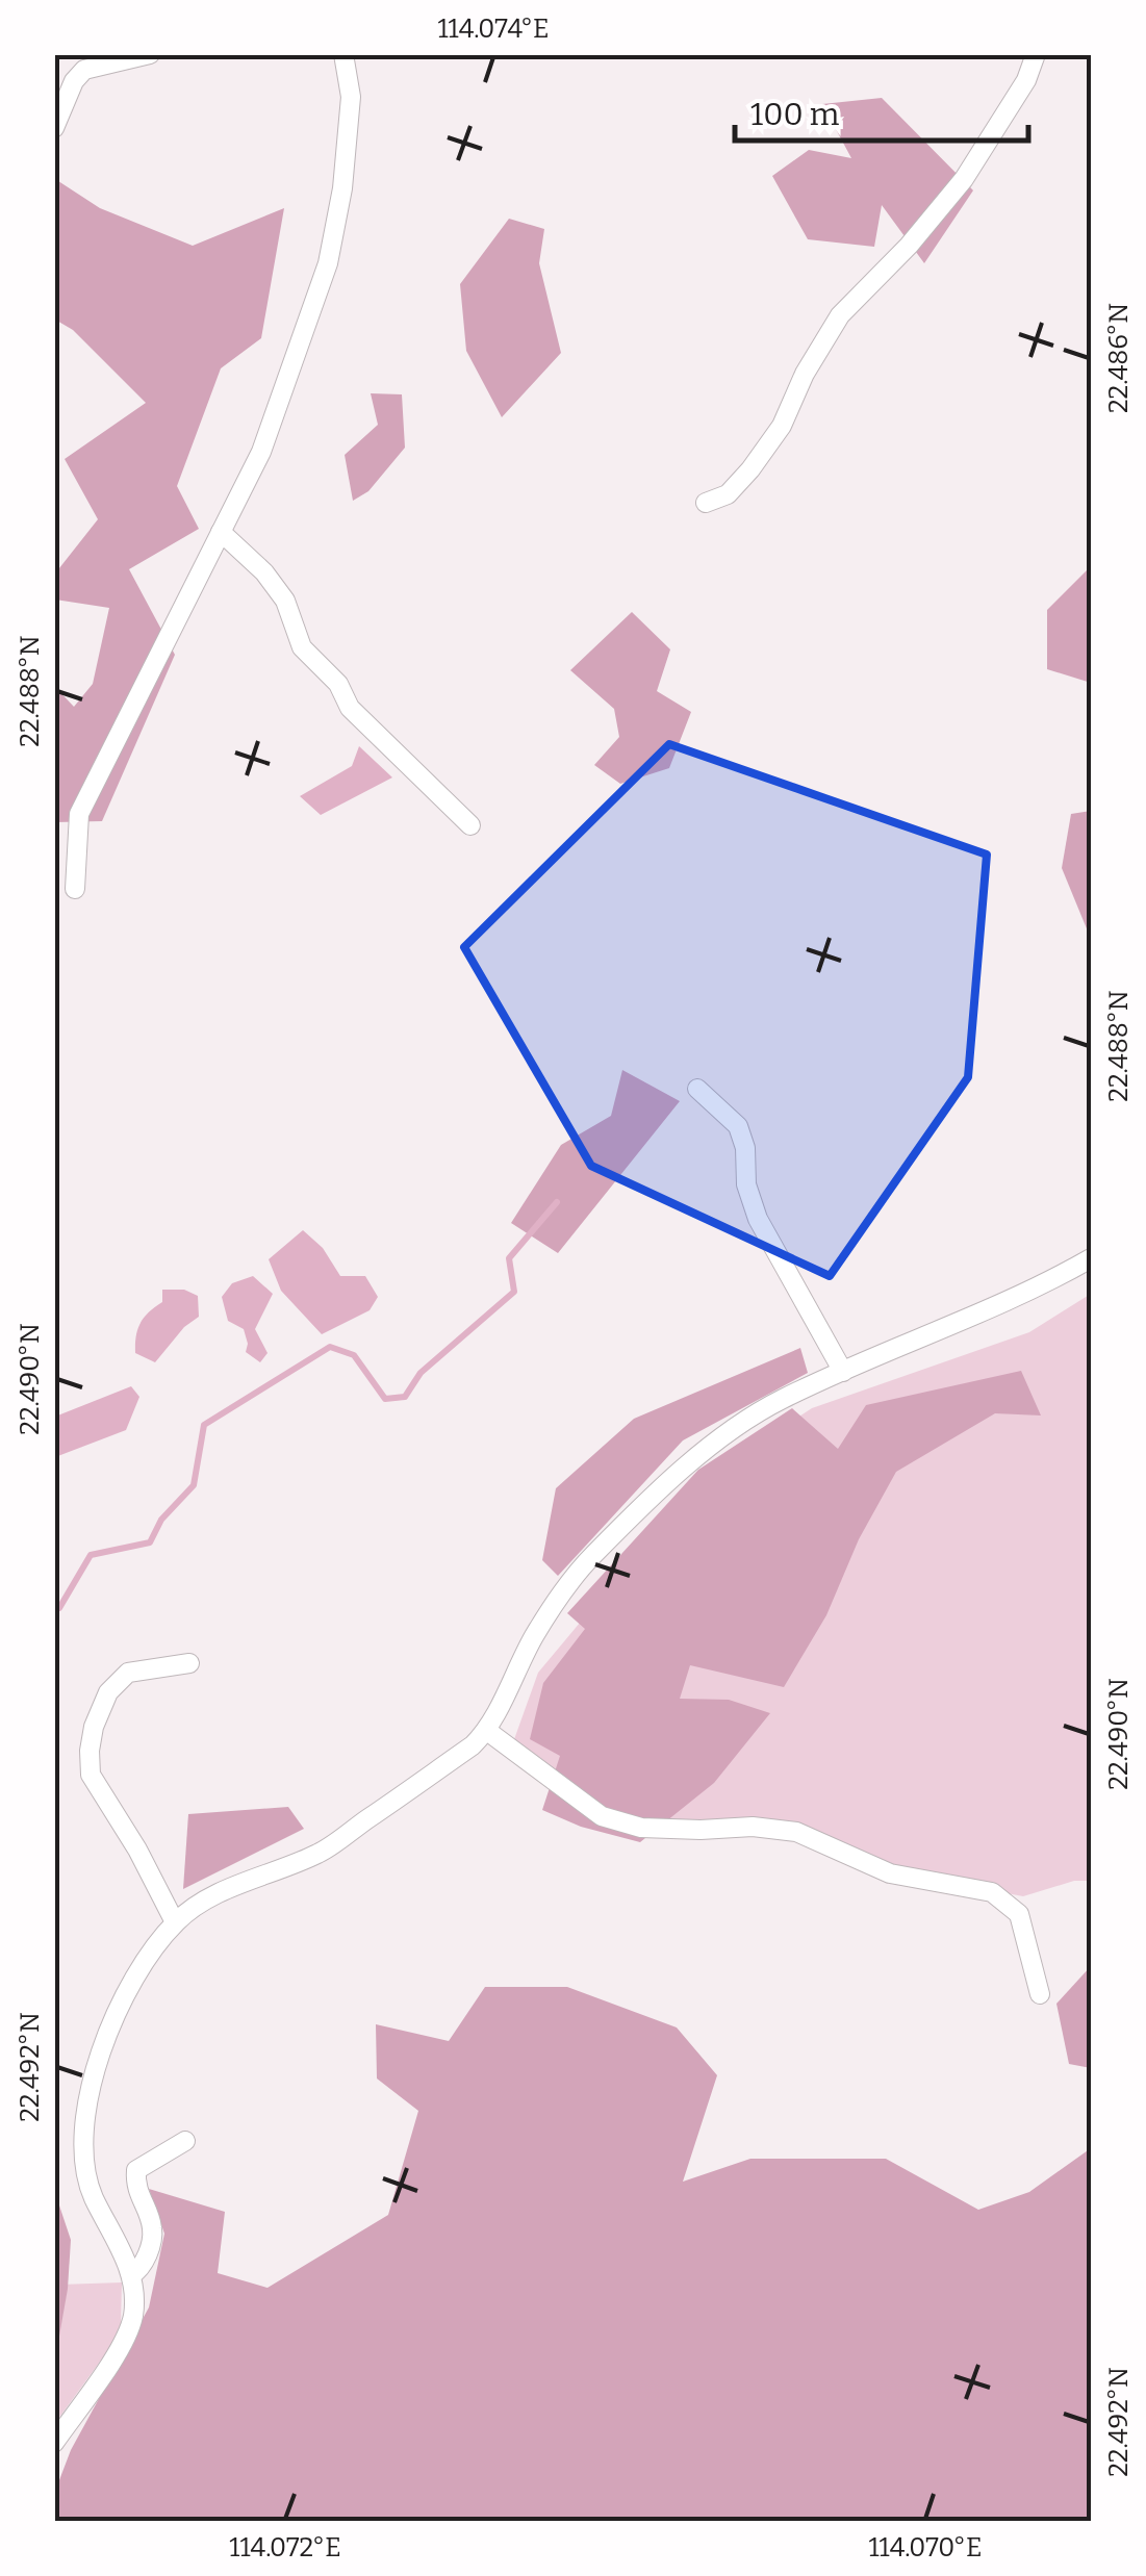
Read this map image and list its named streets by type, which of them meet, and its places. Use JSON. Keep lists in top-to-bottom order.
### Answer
{
  "scale_bar": "100 m",
  "coordinates": [
    "114.074°E",
    "22.486°N",
    "22.488°N",
    "22.490°N",
    "22.492°N",
    "114.072°E",
    "114.070°E"
  ]
}
